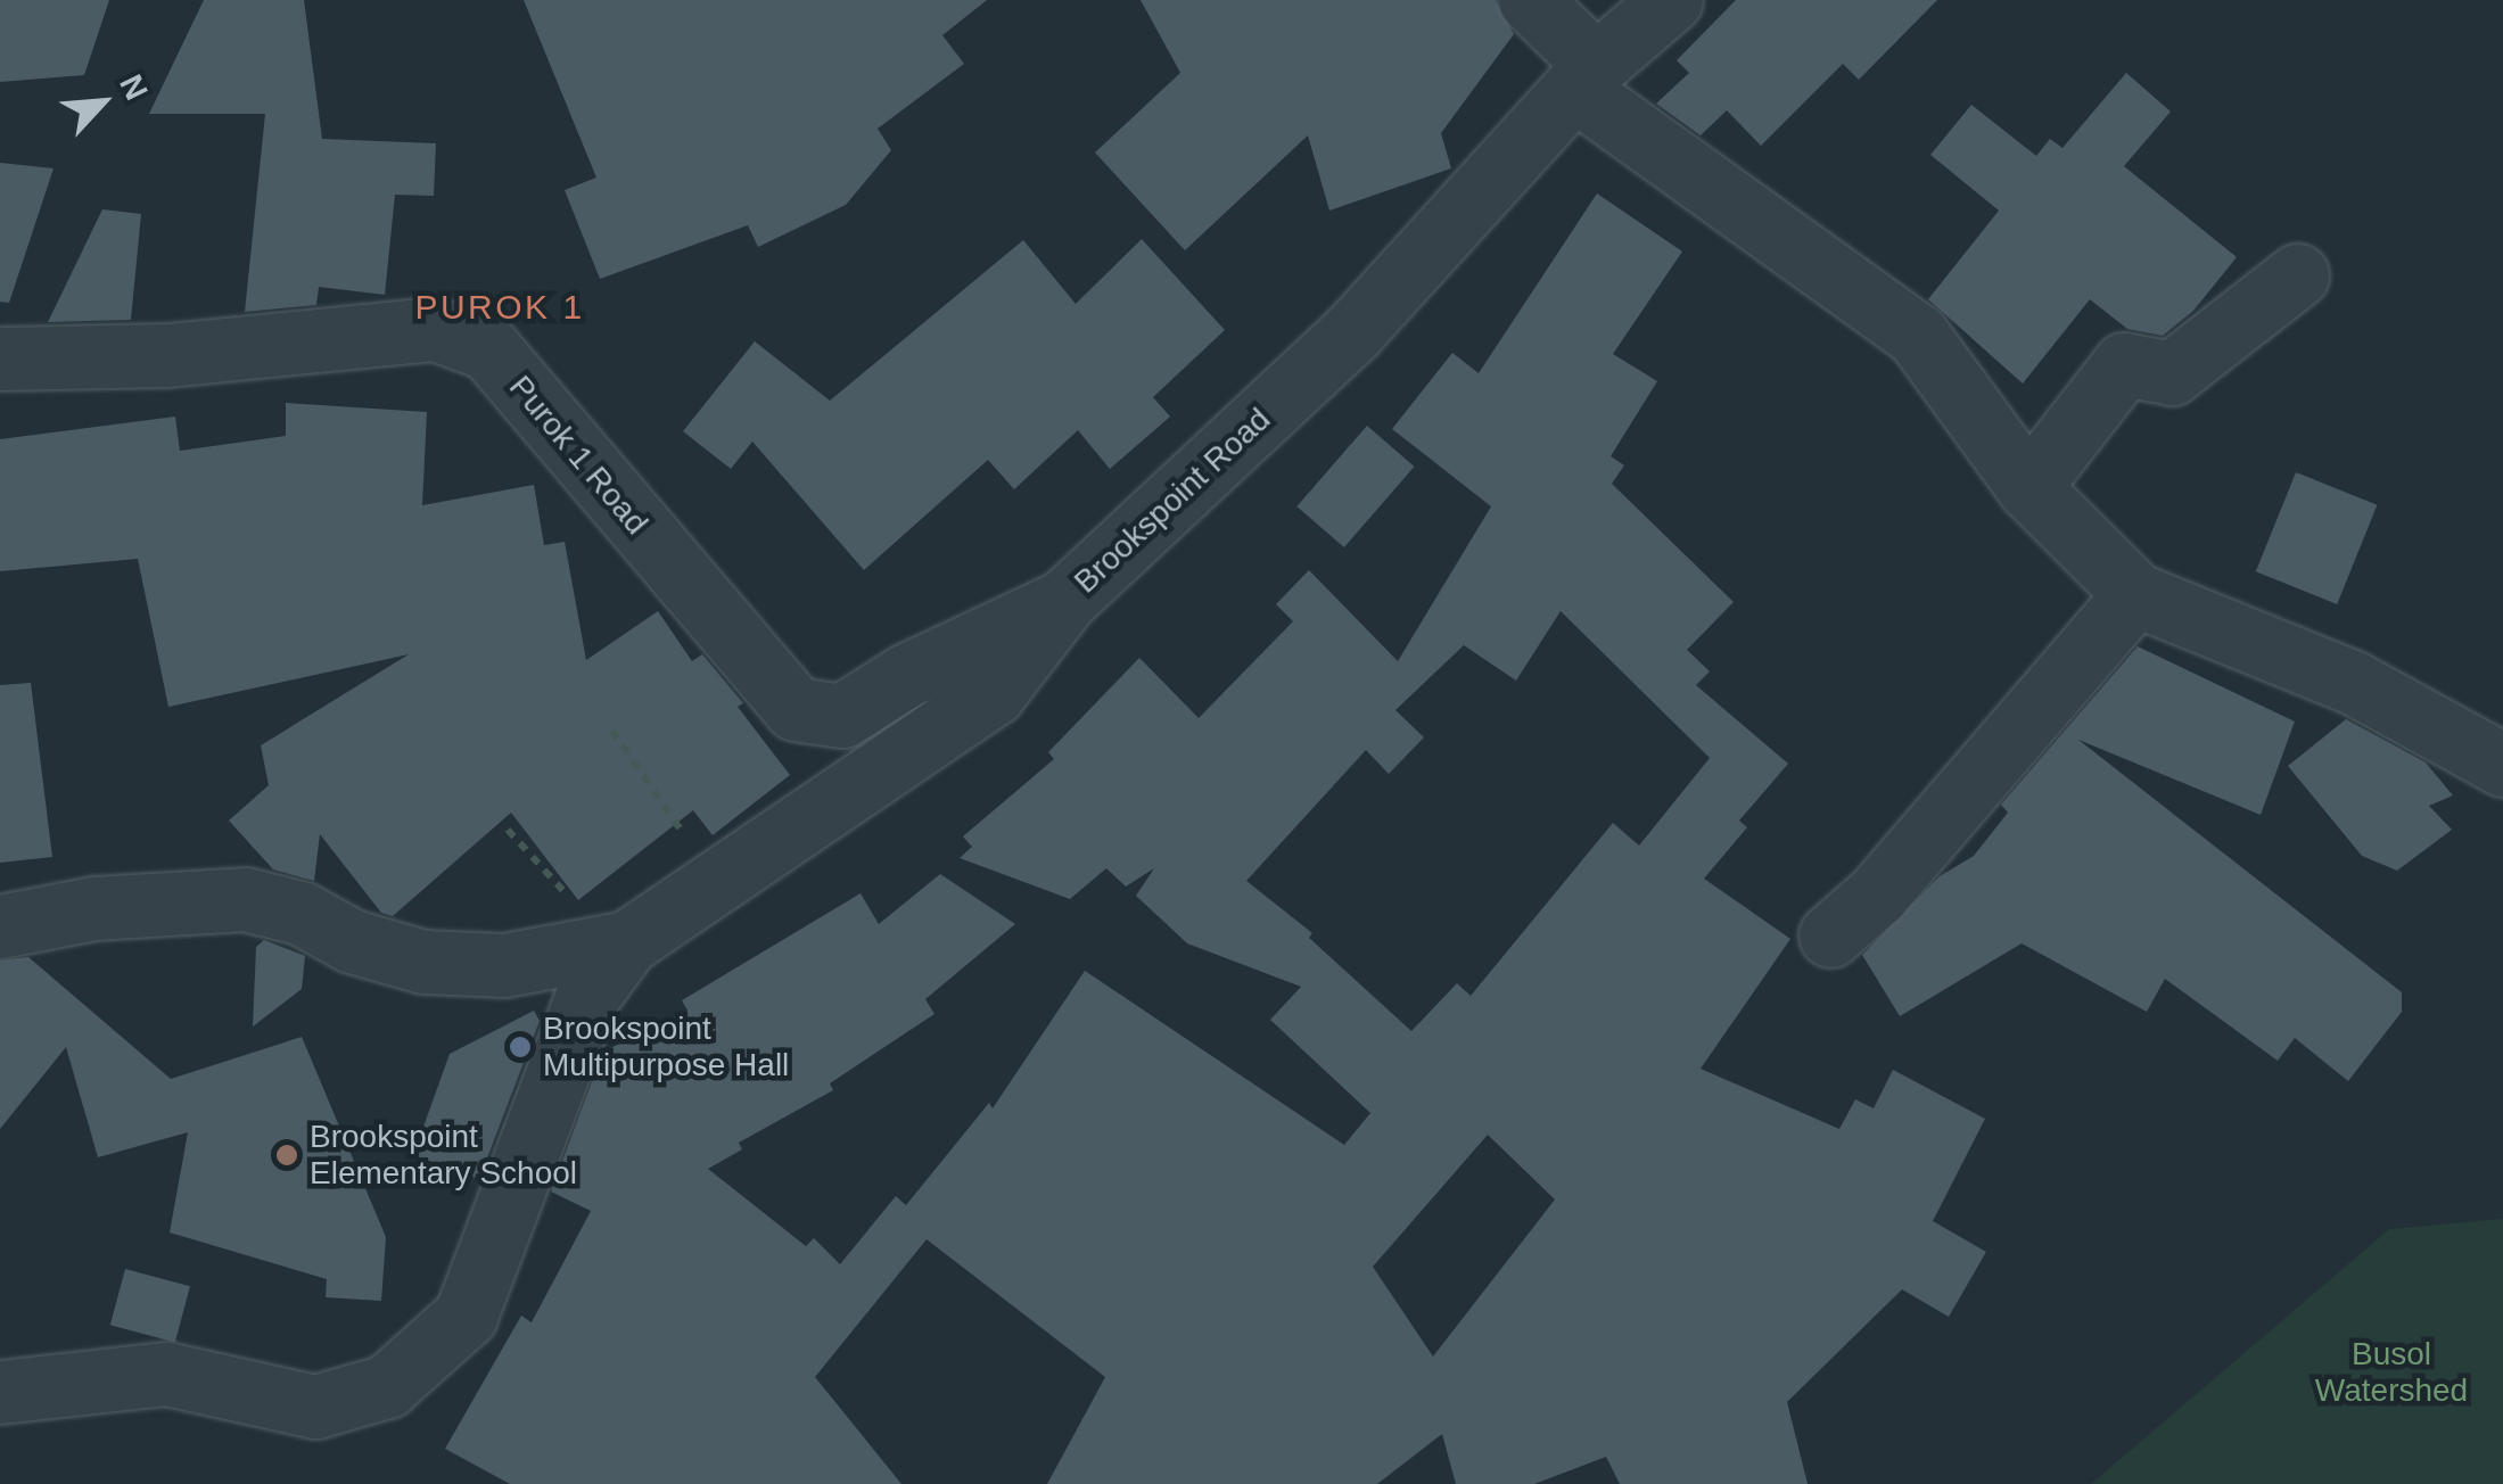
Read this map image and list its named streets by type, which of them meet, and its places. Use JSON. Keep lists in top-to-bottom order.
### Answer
{
  "streets": {
    "street": ["Purok 1 Road", "Brookspoint Road"]
  },
  "crossings": [
    ["Purok 1 Road", "Brookspoint Road"]
  ],
  "districts": ["PUROK 1"],
  "parks": ["Busol Watershed"],
  "places": ["Brookspoint Multipurpose Hall", "Brookspoint Elementary School"],
  "north": "top right"
}
